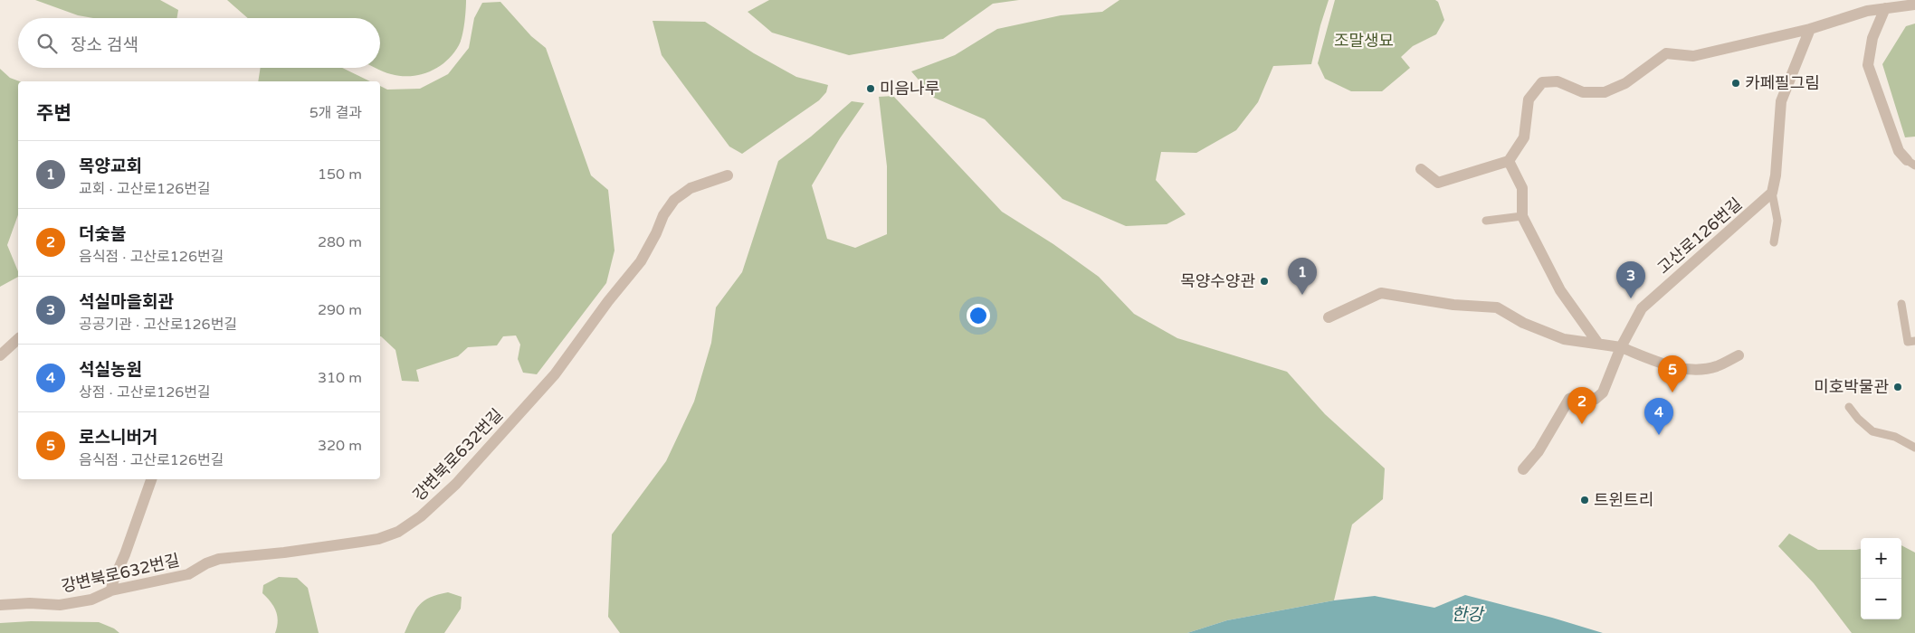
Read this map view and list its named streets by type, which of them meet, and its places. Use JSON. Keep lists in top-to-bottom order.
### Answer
{
  "streets": {
    "street": ["고산로126번길", "강변북로632번길"]
  },
  "water": ["한강"],
  "parks": ["조말생묘"],
  "places": [
    "카페필그림",
    "미음나루",
    "목양수양관",
    "미호박물관",
    "트윈트리"
  ],
  "page": {
    "search": "장소 검색",
    "heading": ["주변", "5개 결과"],
    "list": [
      {
        "mark": "1",
        "name": "목양교회",
        "note": "교회 · 고산로126번길",
        "value": "150 m"
      },
      {
        "mark": "2",
        "name": "더숯불",
        "note": "음식점 · 고산로126번길",
        "value": "280 m"
      },
      {
        "mark": "3",
        "name": "석실마을회관",
        "note": "공공기관 · 고산로126번길",
        "value": "290 m"
      },
      {
        "mark": "4",
        "name": "석실농원",
        "note": "상점 · 고산로126번길",
        "value": "310 m"
      },
      {
        "mark": "5",
        "name": "로스니버거",
        "note": "음식점 · 고산로126번길",
        "value": "320 m"
      }
    ],
    "pins": [
      "1",
      "3",
      "5",
      "2",
      "4"
    ],
    "map_buttons": ["+", "−"]
  }
}
